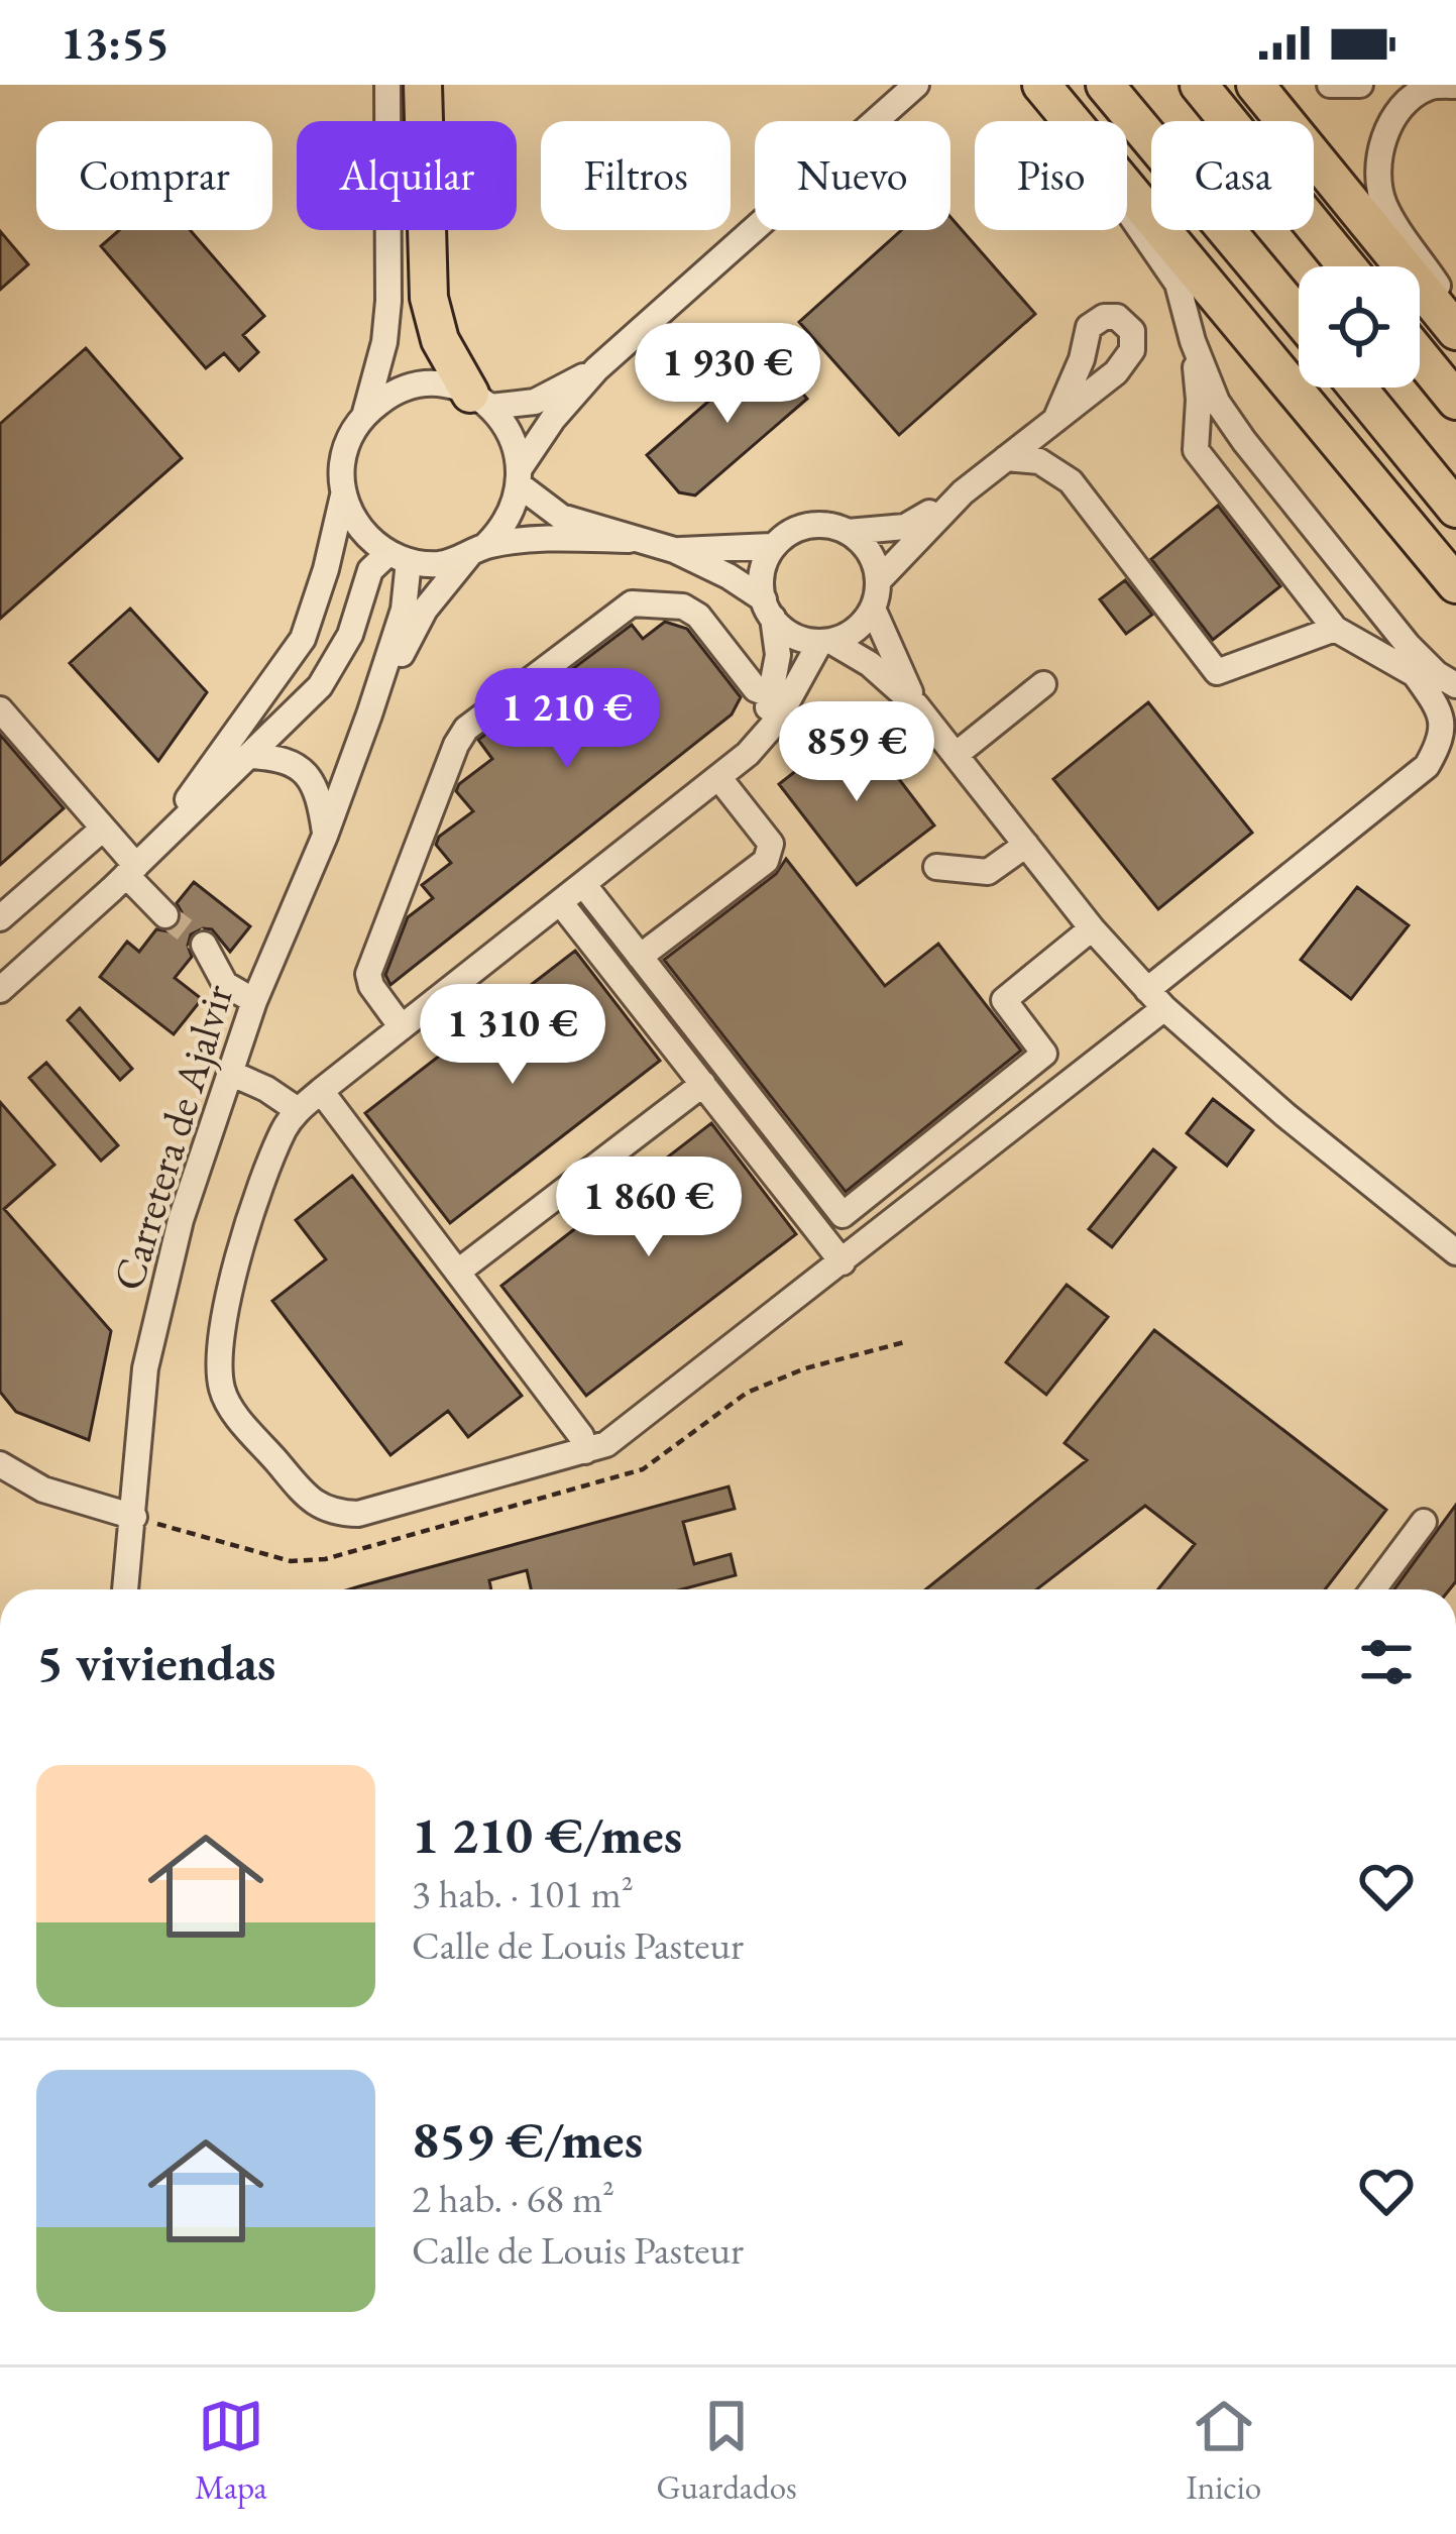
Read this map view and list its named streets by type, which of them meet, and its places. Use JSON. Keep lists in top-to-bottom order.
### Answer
{
  "streets": {
    "street": ["Carretera de Ajalvir"]
  },
  "page": {
    "status": "13:55",
    "chip": [
      "Comprar",
      "Alquilar",
      "Filtros",
      "Nuevo",
      "Piso",
      "Casa"
    ],
    "price": [
      "1 930 €",
      "1 210 €",
      "859 €",
      "1 310 €",
      "1 860 €"
    ],
    "heading": "5 viviendas",
    "list": [
      {
        "name": "1 210 €/mes",
        "note": "3 hab. · 101 m² · Calle de Louis Pasteur"
      },
      {
        "name": "859 €/mes",
        "note": "2 hab. · 68 m² · Calle de Louis Pasteur"
      }
    ],
    "tabs": ["Mapa", "Guardados", "Inicio"]
  }
}
